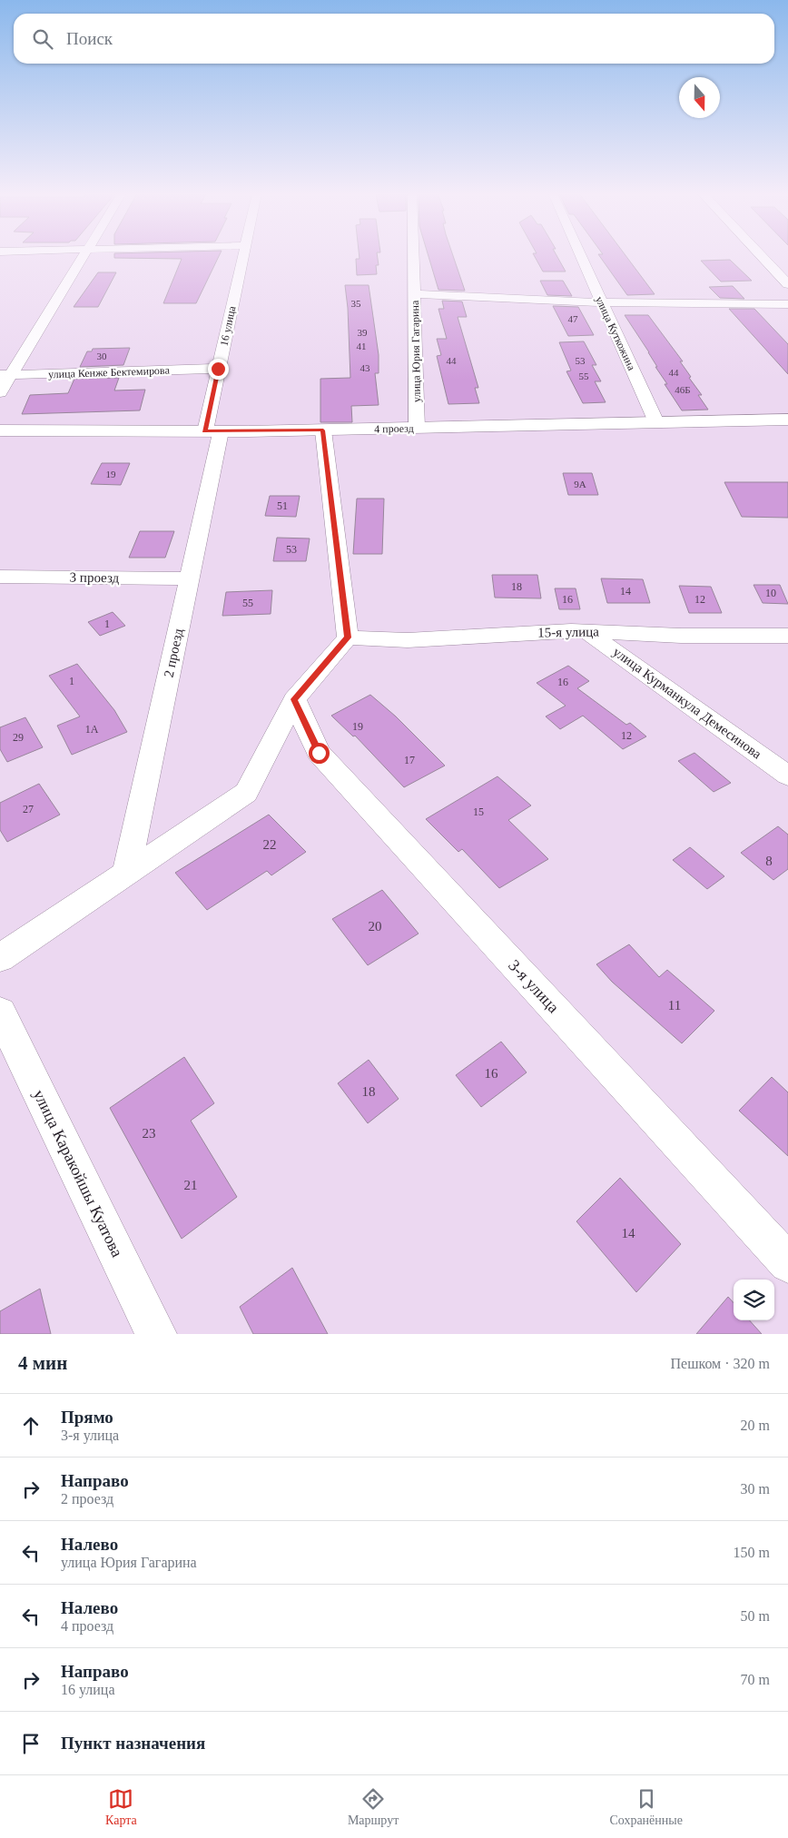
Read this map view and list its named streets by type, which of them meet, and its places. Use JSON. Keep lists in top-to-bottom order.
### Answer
{
  "streets": {
    "street": [
      "16 улица",
      "улица Куткожина",
      "улица Юрия Гагарина",
      "улица Кенже Бектемирова",
      "4 проезд",
      "3 проезд",
      "15-я улица",
      "2 проезд",
      "улица Курманкула Демесинова",
      "3-я улица",
      "улица Каракойшы Куатова"
    ]
  },
  "crossings": [
    ["16 улица", "улица Кенже Бектемирова"],
    ["16 улица", "4 проезд"],
    ["16 улица", "2 проезд"],
    ["улица Куткожина", "4 проезд"],
    ["улица Юрия Гагарина", "4 проезд"],
    ["4 проезд", "2 проезд"],
    ["3 проезд", "2 проезд"],
    ["15-я улица", "улица Курманкула Демесинова"]
  ],
  "house_numbers": [
    "35",
    "47",
    "39",
    "41",
    "30",
    "44",
    "53",
    "43",
    "44",
    "55",
    "46Б",
    "19",
    "9А",
    "51",
    "53",
    "18",
    "14",
    "10",
    "16",
    "12",
    "55",
    "1",
    "1",
    "16",
    "19",
    "1А",
    "12",
    "29",
    "17",
    "27",
    "15",
    "22",
    "8",
    "20",
    "11",
    "16",
    "18",
    "23",
    "21",
    "14"
  ],
  "north": "bottom",
  "page": {
    "search": "Поиск",
    "heading": ["4 мин", "Пешком · 320 m"],
    "list": [
      ["Прямо", "3-я улица", "20 m"],
      ["Направо", "2 проезд", "30 m"],
      ["Налево", "улица Юрия Гагарина", "150 m"],
      ["Налево", "4 проезд", "50 m"],
      ["Направо", "16 улица", "70 m"],
      "Пункт назначения"
    ],
    "nav": ["Карта", "Маршрут", "Сохранённые"]
  }
}
